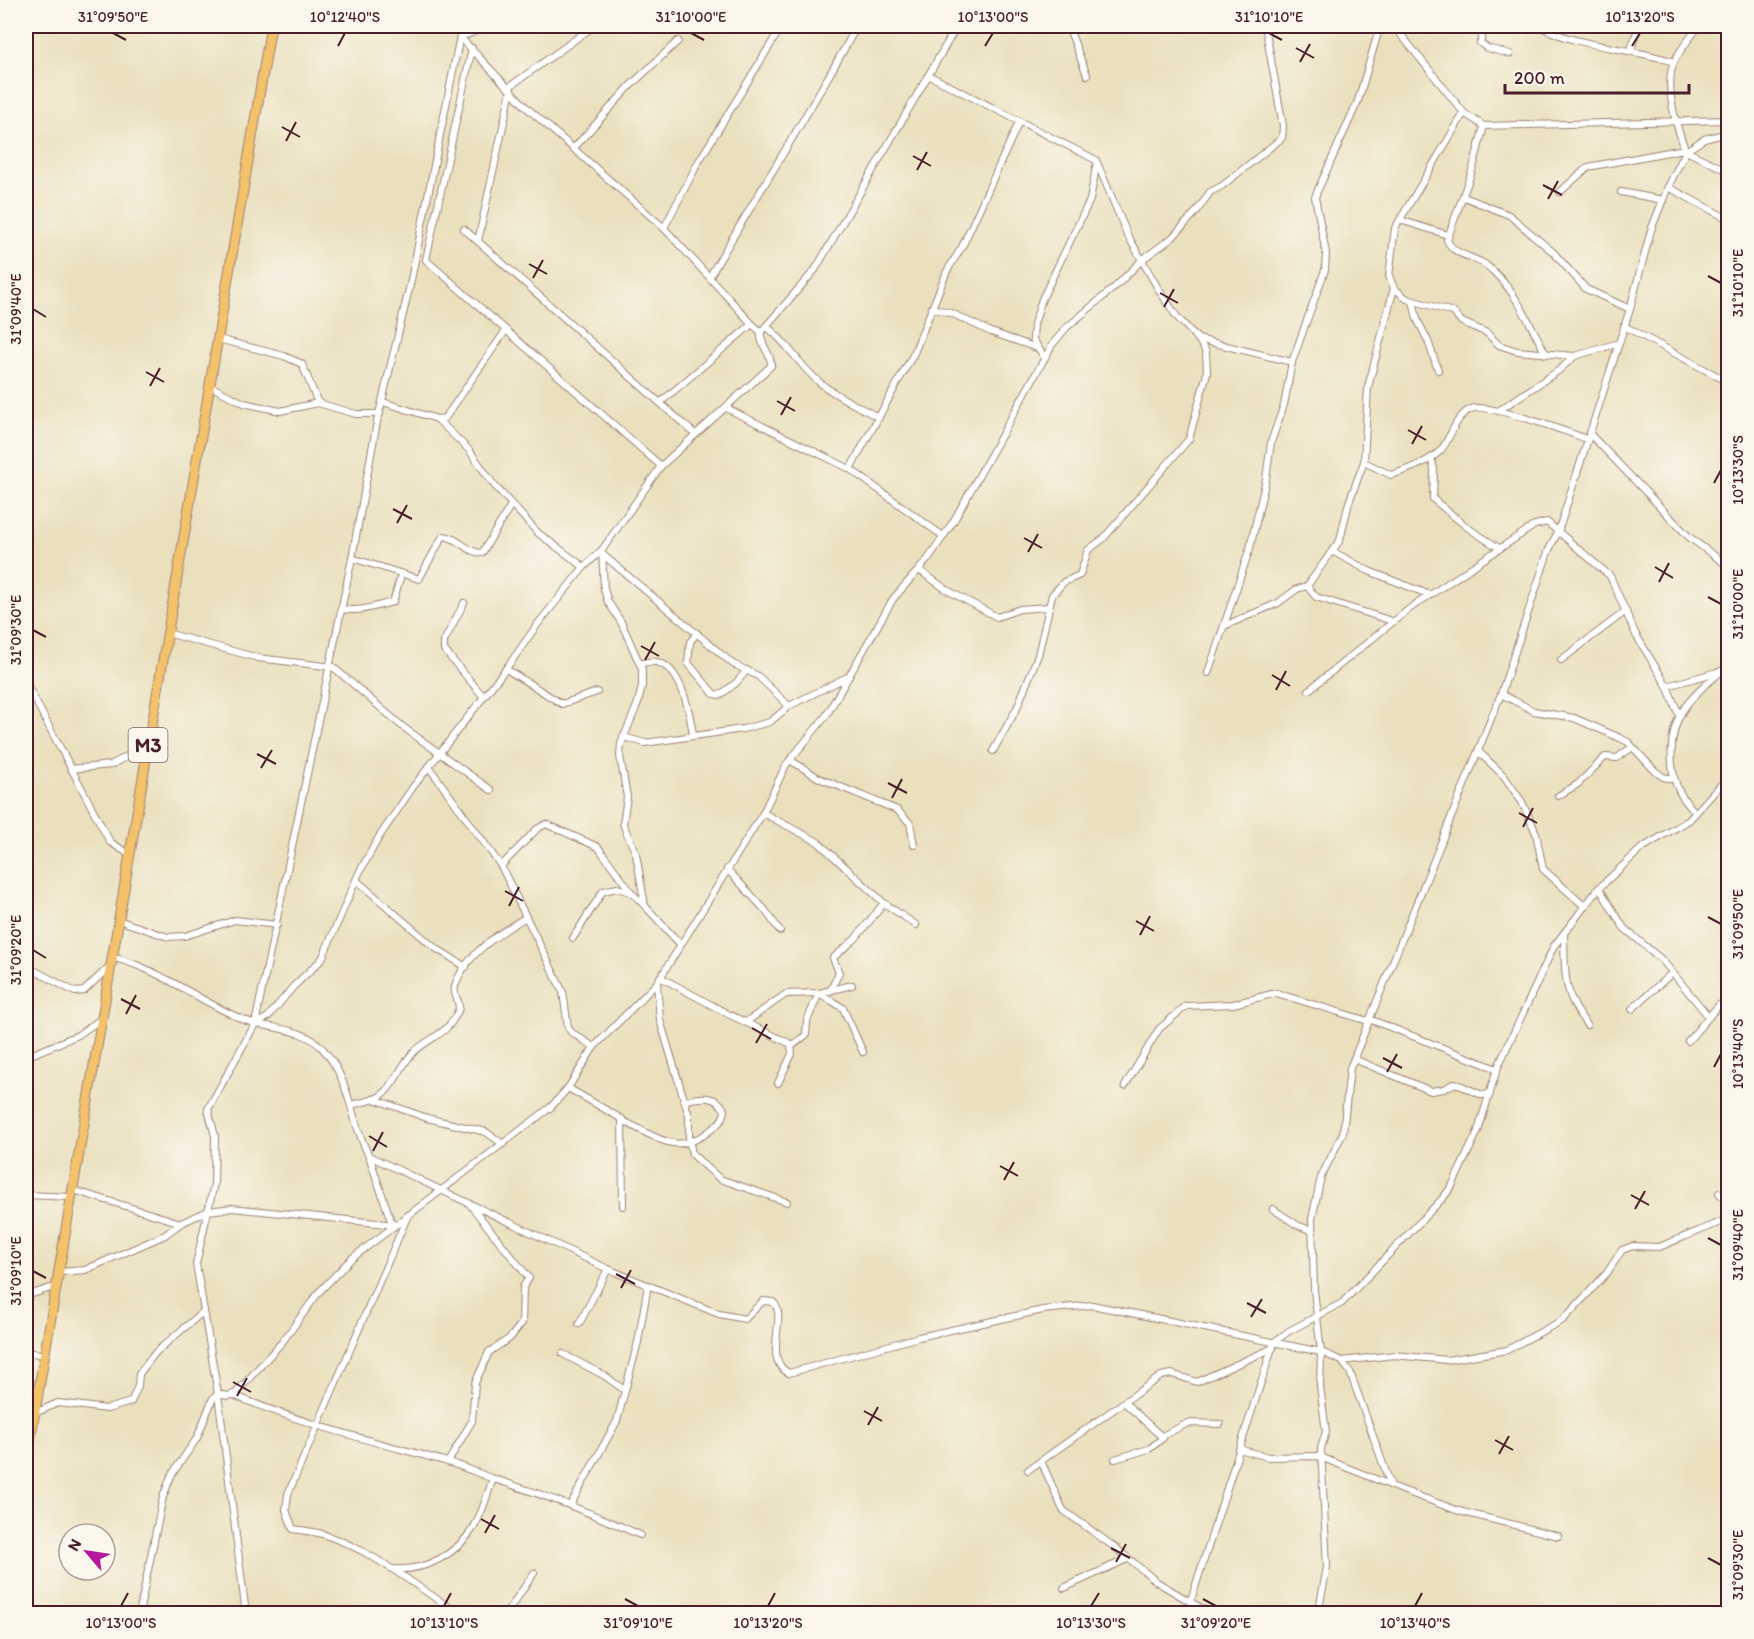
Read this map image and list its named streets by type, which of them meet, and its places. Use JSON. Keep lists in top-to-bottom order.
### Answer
{
  "streets": {
    "main road": ["M3"]
  },
  "scale_bar": "200 m",
  "north": "top left",
  "coordinates": [
    "31°09'50\"E",
    "10°12'40\"S",
    "31°10'00\"E",
    "10°13'00\"S",
    "31°10'10\"E",
    "10°13'20\"S",
    "31°09'40\"E",
    "10°13'30\"S",
    "31°09'30\"E",
    "31°09'20\"E",
    "10°13'40\"S",
    "31°09'10\"E",
    "10°13'10\"S"
  ]
}
